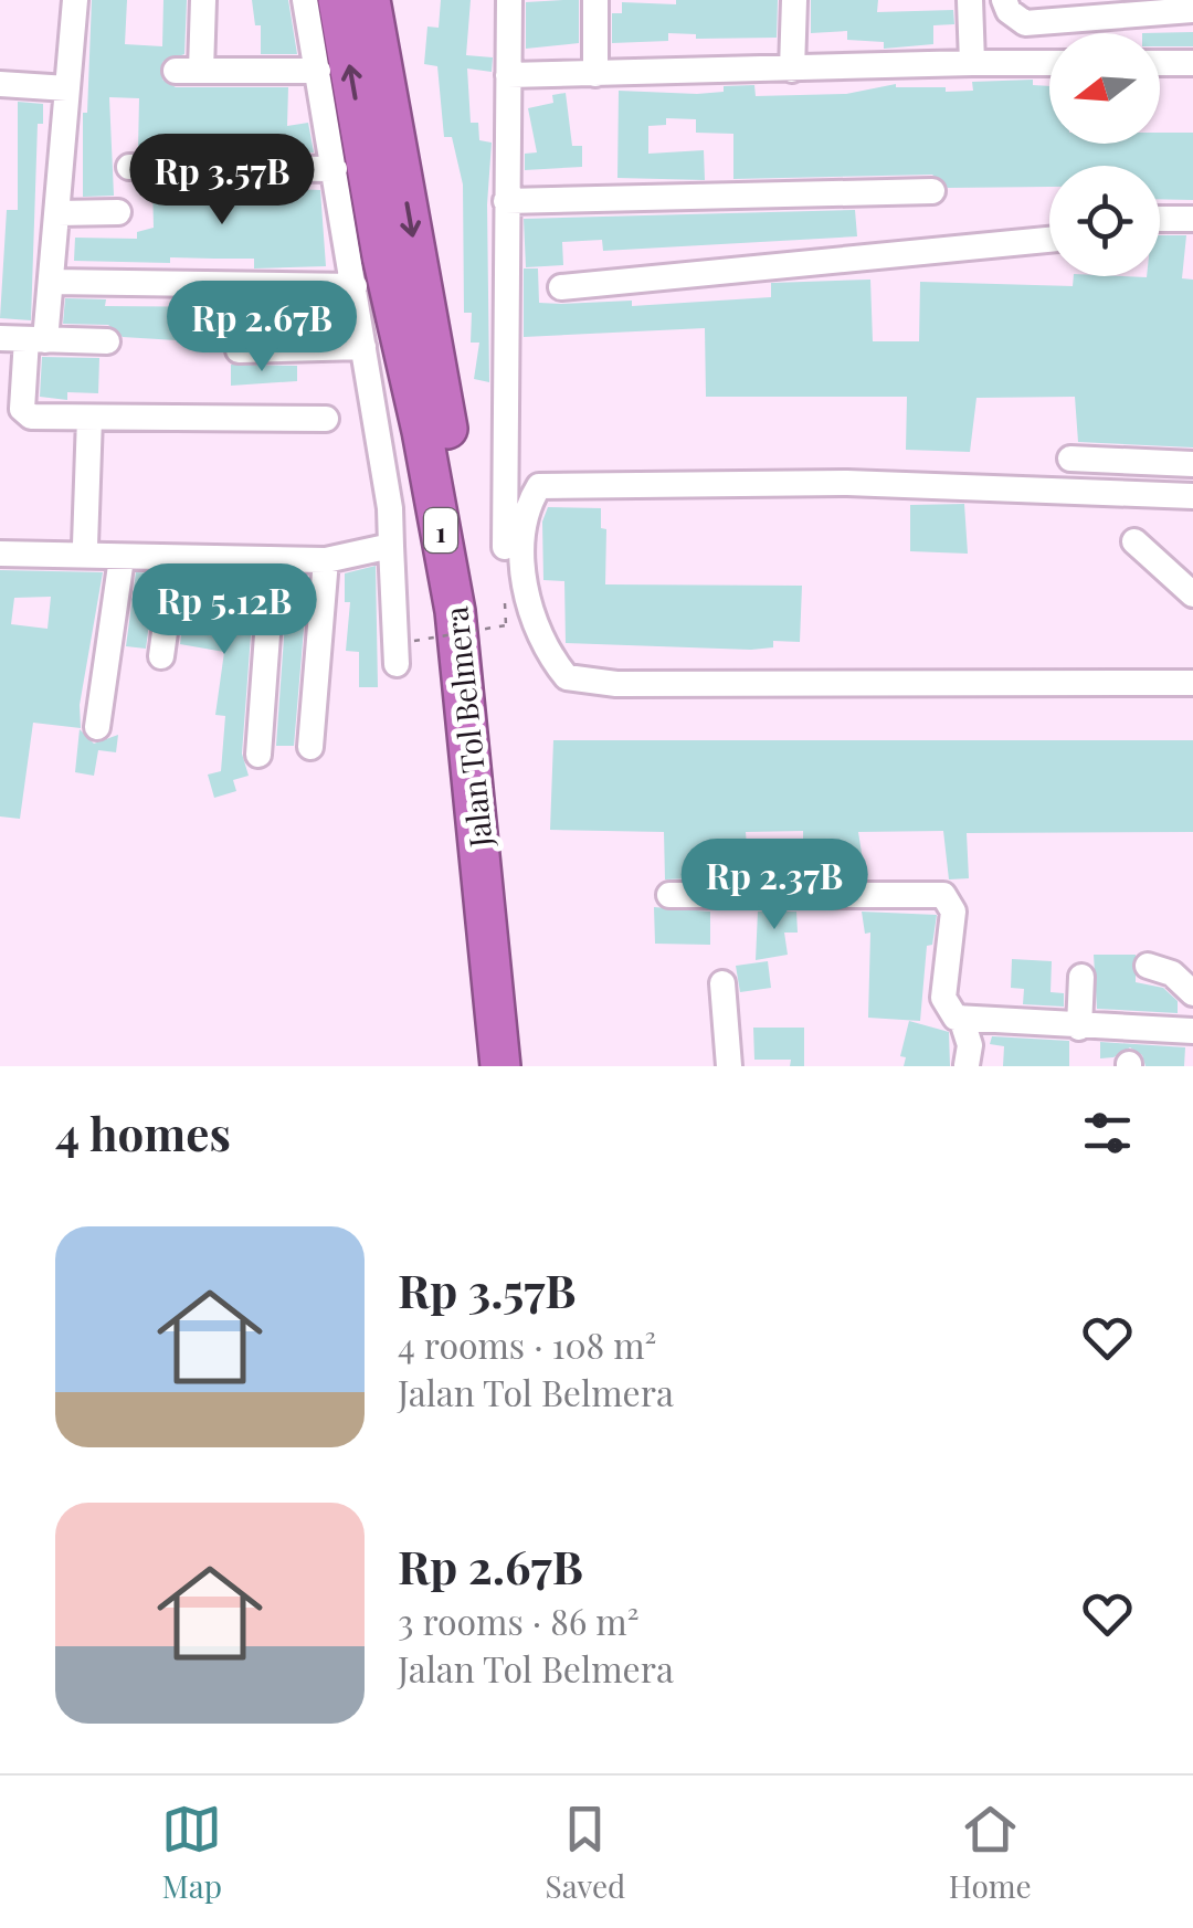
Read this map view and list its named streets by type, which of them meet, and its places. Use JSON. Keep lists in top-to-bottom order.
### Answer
{
  "streets": {
    "highway": ["1", "Jalan Tol Belmera"]
  },
  "north": "left",
  "page": {
    "price": [
      "Rp 3.57B",
      "Rp 2.67B",
      "Rp 5.12B",
      "Rp 2.37B"
    ],
    "heading": "4 homes",
    "list": [
      {
        "name": "Rp 3.57B",
        "note": "4 rooms · 108 m² · Jalan Tol Belmera"
      },
      {
        "name": "Rp 2.67B",
        "note": "3 rooms · 86 m² · Jalan Tol Belmera"
      }
    ],
    "tabs": ["Map", "Saved", "Home"]
  }
}
